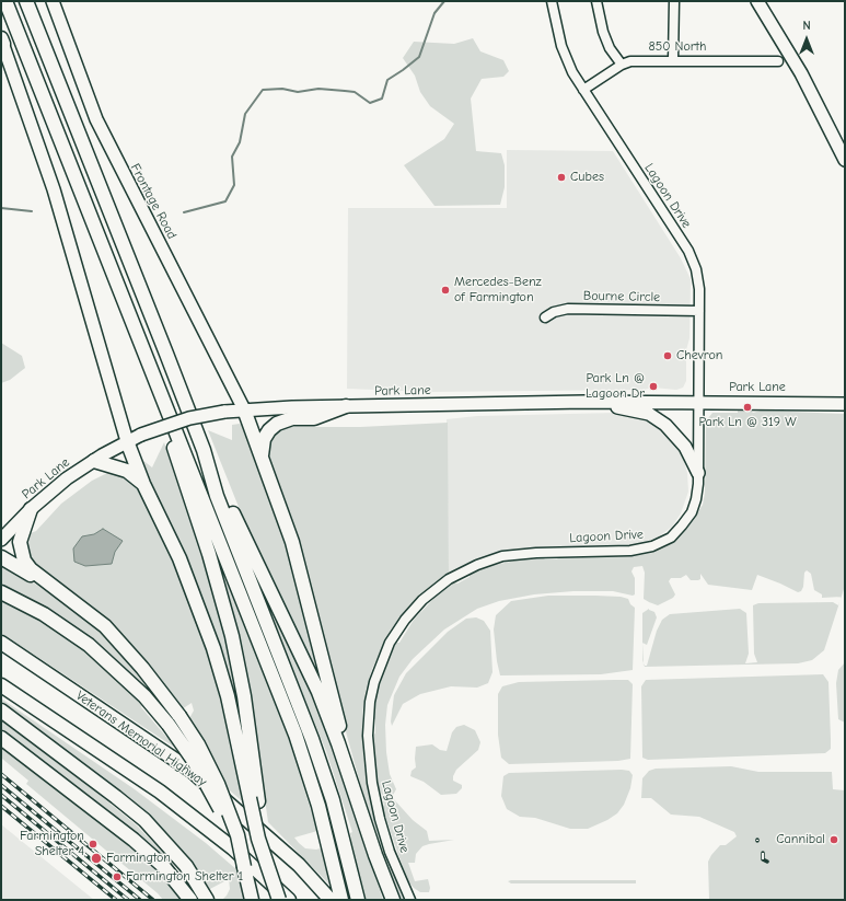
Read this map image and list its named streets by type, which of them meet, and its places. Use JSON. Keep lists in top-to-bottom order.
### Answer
{
  "streets": {
    "highway": ["Veterans Memorial Highway"],
    "main road": ["Frontage Road", "Park Lane"],
    "street": ["850 North", "Lagoon Drive", "Bourne Circle"]
  },
  "crossings": [
    ["850 North", "Lagoon Drive"],
    ["Lagoon Drive", "Bourne Circle"],
    ["Lagoon Drive", "Park Lane"],
    ["Frontage Road", "Park Lane"]
  ],
  "places": [
    "Cubes",
    "Mercedes-Benz of Farmington",
    "Chevron",
    "Park Ln @ Lagoon Dr",
    "Park Ln @ 319 W",
    "Cannibal",
    "Farmington Shelter 4",
    "Farmington",
    "Farmington Shelter 1"
  ],
  "north": "top"
}
